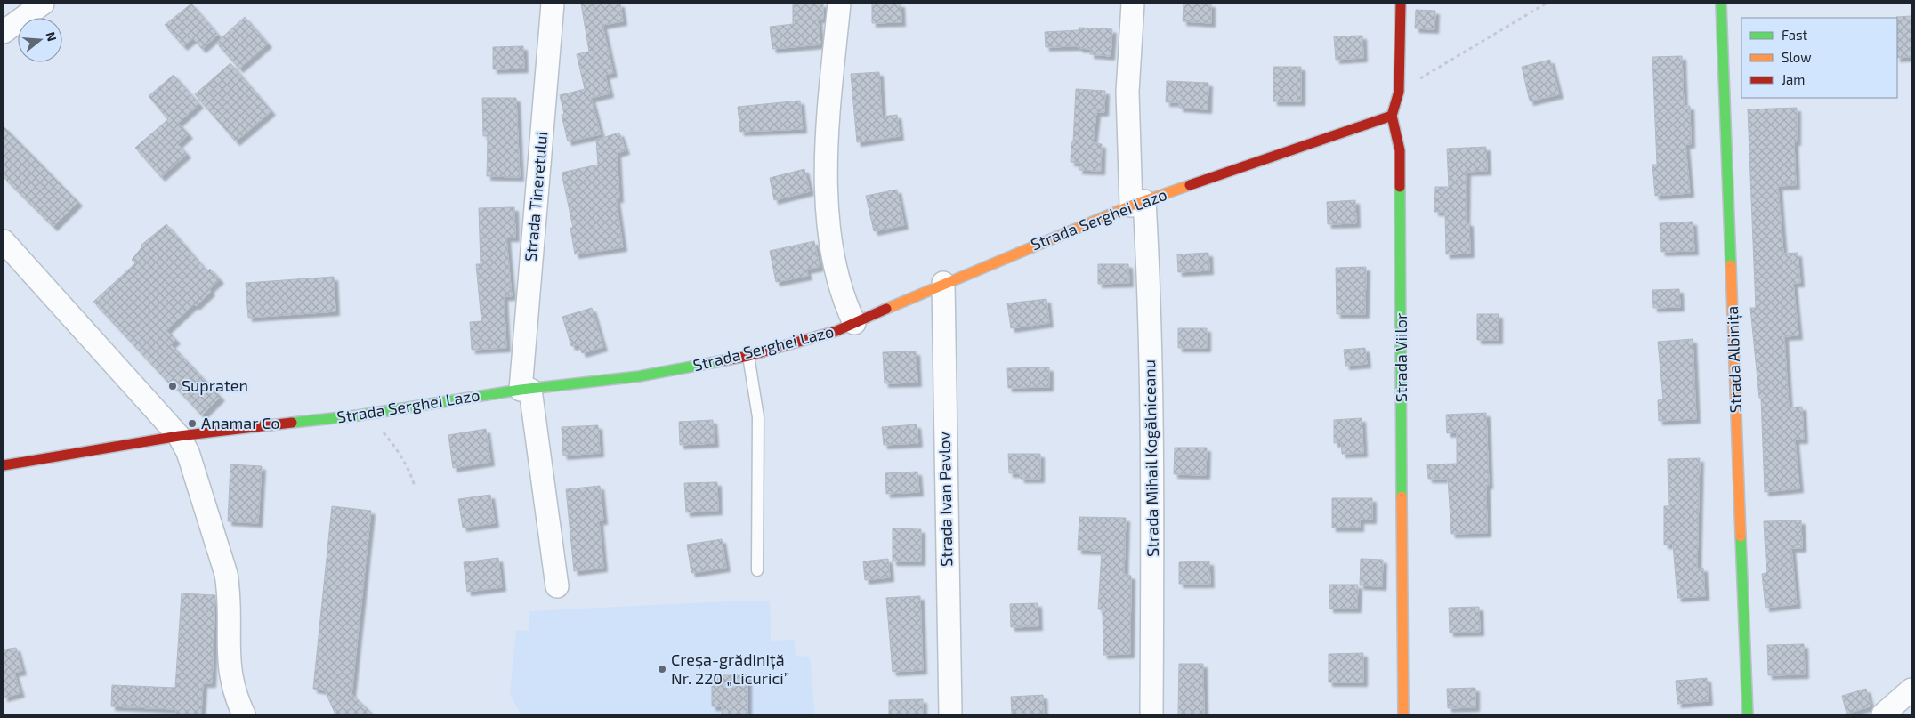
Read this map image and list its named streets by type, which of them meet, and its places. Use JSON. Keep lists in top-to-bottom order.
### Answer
{
  "streets": {
    "street": [
      "Strada Tineretului",
      "Strada Serghei Lazo",
      "Strada Viilor",
      "Strada Albinița",
      "Strada Mihail Kogălniceanu",
      "Strada Ivan Pavlov"
    ]
  },
  "crossings": [
    ["Strada Tineretului", "Strada Serghei Lazo"],
    ["Strada Serghei Lazo", "Strada Viilor"],
    ["Strada Serghei Lazo", "Strada Mihail Kogălniceanu"],
    ["Strada Serghei Lazo", "Strada Ivan Pavlov"]
  ],
  "places": ["Supraten", "Anamar Co", "Creșa-grădiniță Nr. 220 „Licurici”"],
  "legend": ["Fast", "Slow", "Jam"],
  "north": "right"
}
